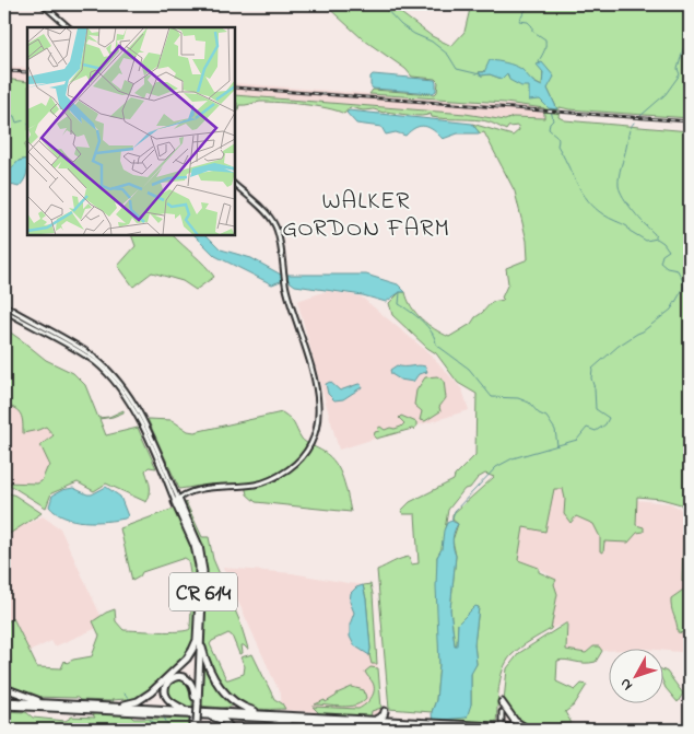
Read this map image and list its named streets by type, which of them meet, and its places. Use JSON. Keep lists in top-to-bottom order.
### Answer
{
  "streets": {
    "highway": ["CR 614"]
  },
  "districts": ["WALKER GORDON FARM"],
  "north": "bottom left"
}
